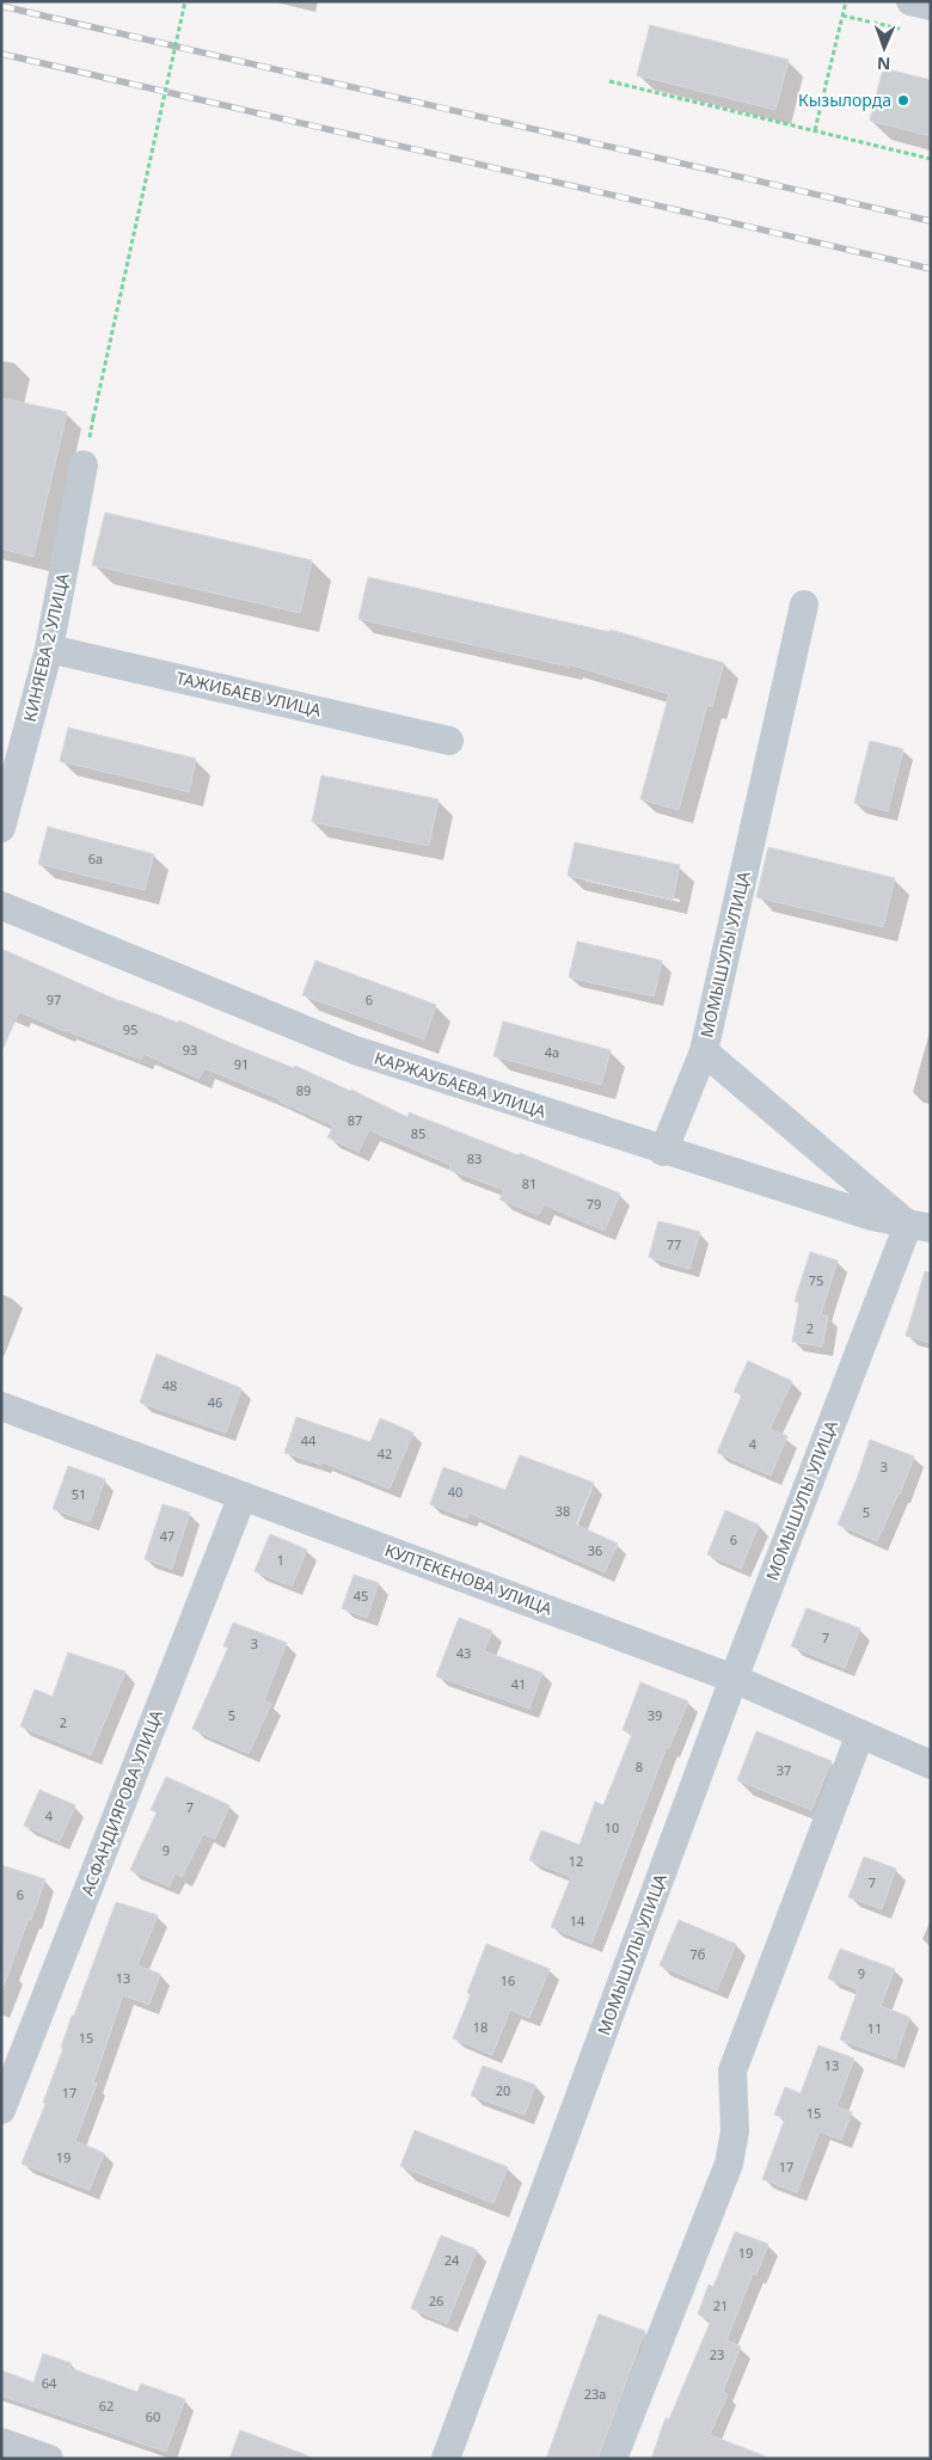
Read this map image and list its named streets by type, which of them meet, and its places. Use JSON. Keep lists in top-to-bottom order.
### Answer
{
  "streets": {
    "street": [
      "КИНЯЕВА 2 УЛИЦА",
      "ТАЖИБАЕВ УЛИЦА",
      "МОМЫШУЛЫ УЛИЦА",
      "КАРЖАУБАЕВА УЛИЦА",
      "КУЛТЕКЕНОВА УЛИЦА",
      "АСФАНДИЯРОВА УЛИЦА"
    ]
  },
  "crossings": [
    ["КИНЯЕВА 2 УЛИЦА", "ТАЖИБАЕВ УЛИЦА"],
    ["МОМЫШУЛЫ УЛИЦА", "КАРЖАУБАЕВА УЛИЦА"],
    ["МОМЫШУЛЫ УЛИЦА", "КУЛТЕКЕНОВА УЛИЦА"],
    ["КУЛТЕКЕНОВА УЛИЦА", "АСФАНДИЯРОВА УЛИЦА"]
  ],
  "places": ["Кызылорда"],
  "house_numbers": [
    "6а",
    "97",
    "6",
    "95",
    "93",
    "4а",
    "91",
    "89",
    "87",
    "85",
    "83",
    "81",
    "79",
    "77",
    "75",
    "2",
    "48",
    "46",
    "44",
    "4",
    "42",
    "3",
    "40",
    "51",
    "38",
    "5",
    "47",
    "6",
    "36",
    "1",
    "45",
    "7",
    "3",
    "43",
    "41",
    "5",
    "39",
    "2",
    "8",
    "37",
    "7",
    "4",
    "10",
    "9",
    "12",
    "7",
    "6",
    "14",
    "7б",
    "9",
    "13",
    "16",
    "18",
    "11",
    "15",
    "13",
    "20",
    "17",
    "15",
    "19",
    "17",
    "19",
    "24",
    "26",
    "21",
    "23",
    "64",
    "23а",
    "62",
    "60"
  ],
  "north": "bottom"
}
